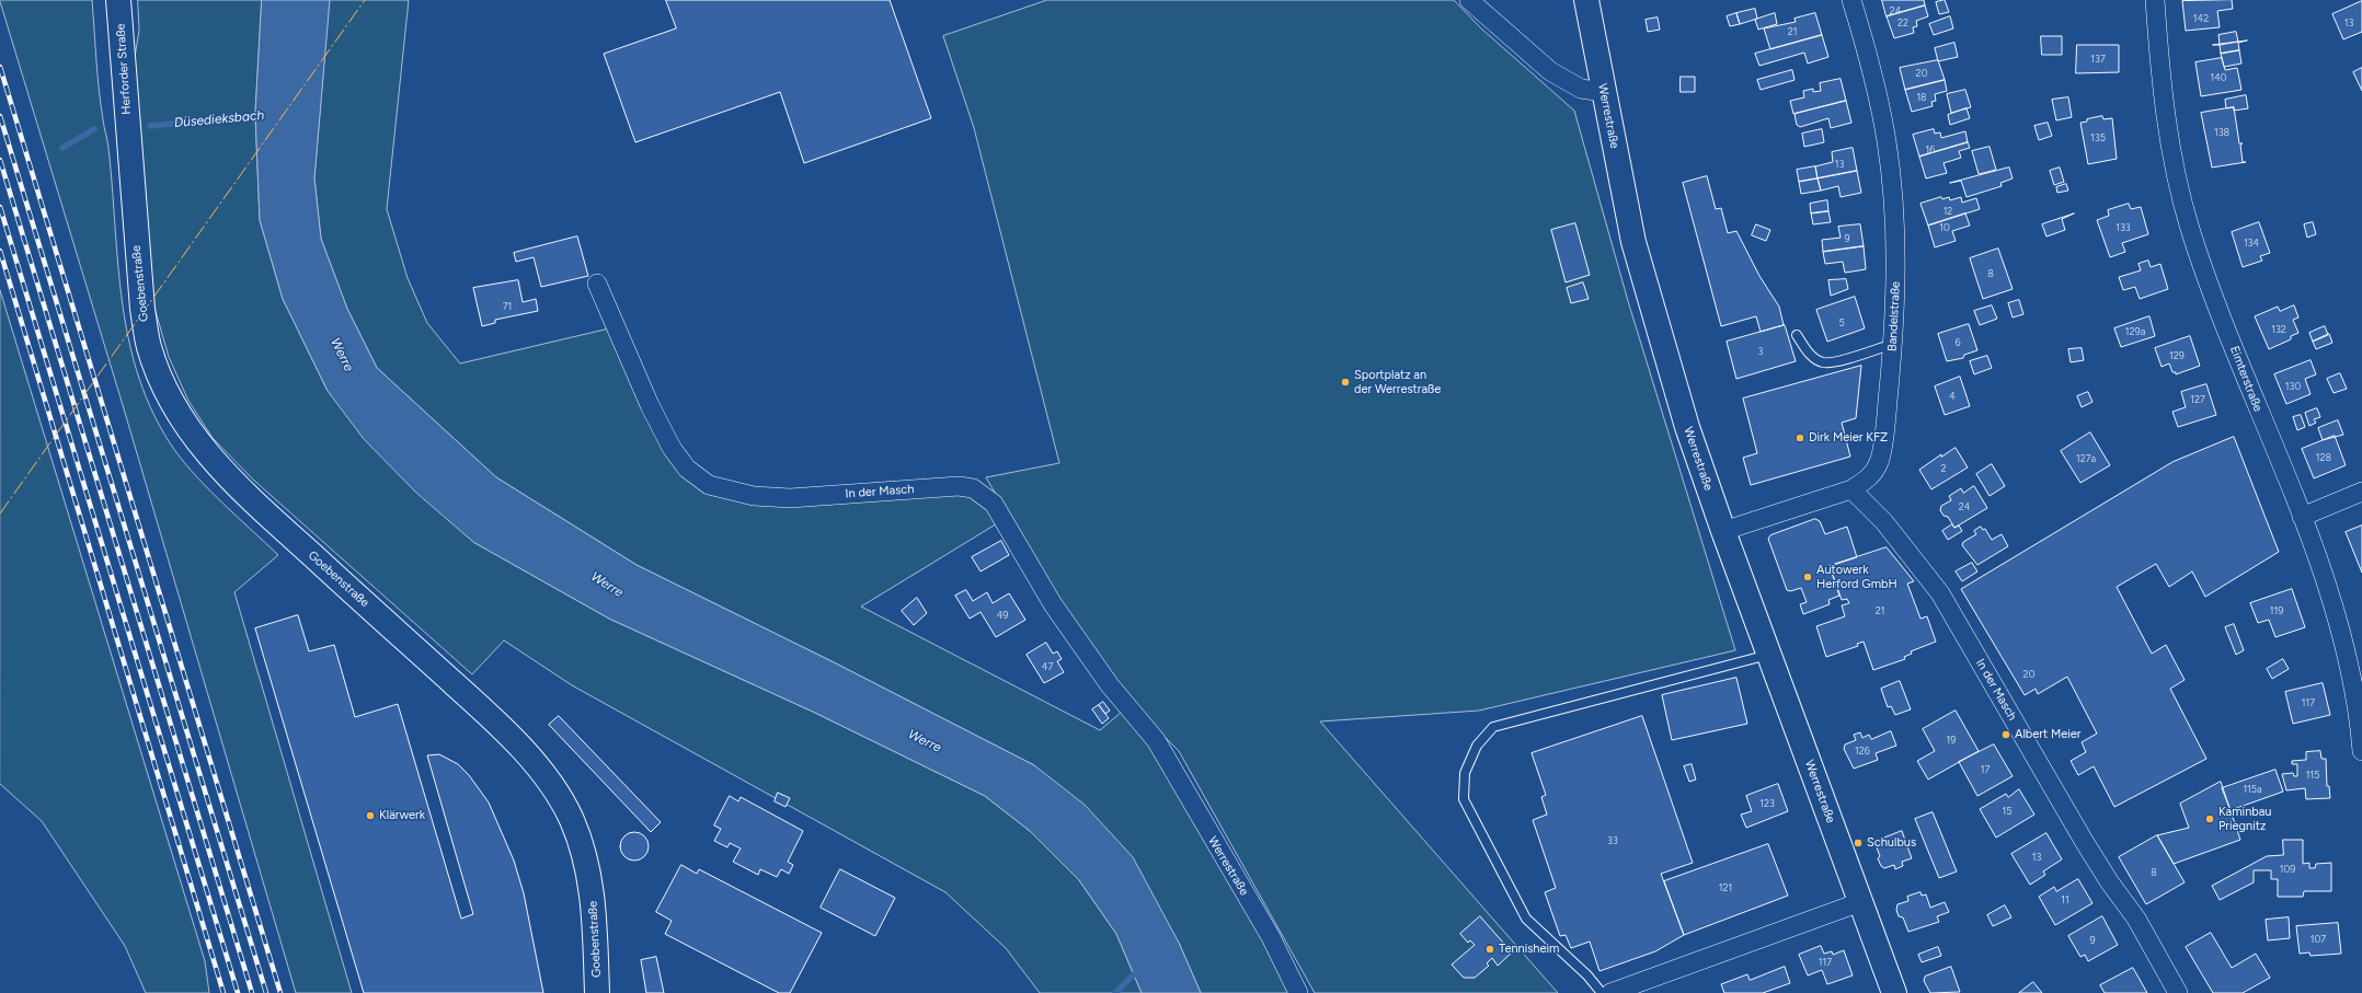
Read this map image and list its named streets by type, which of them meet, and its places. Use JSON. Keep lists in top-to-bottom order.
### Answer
{
  "streets": {
    "main road": ["Herforder Straße", "Werrestraße", "Goebenstraße"],
    "street": ["Bandelstraße", "Eimterstraße", "In der Masch"]
  },
  "crossings": [
    ["Herforder Straße", "Goebenstraße"],
    ["Werrestraße", "Bandelstraße"],
    ["Werrestraße", "In der Masch"],
    ["Bandelstraße", "In der Masch"]
  ],
  "water": ["Düsedieksbach", "Werre"],
  "places": [
    "Sportplatz an der Werrestraße",
    "Dirk Meier KFZ",
    "Autowerk Herford GmbH",
    "Albert Meier",
    "Klärwerk",
    "Kaminbau Priegnitz",
    "Schulbus",
    "Tennisheim"
  ],
  "house_numbers": [
    "24",
    "142",
    "22",
    "13",
    "21",
    "137",
    "20",
    "140",
    "18",
    "138",
    "135",
    "16",
    "13",
    "12",
    "10",
    "133",
    "9",
    "134",
    "8",
    "71",
    "5",
    "132",
    "129a",
    "6",
    "3",
    "129",
    "130",
    "4",
    "127",
    "128",
    "127a",
    "2",
    "24",
    "21",
    "119",
    "49",
    "47",
    "20",
    "117",
    "19",
    "126",
    "17",
    "115",
    "115a",
    "123",
    "15",
    "33",
    "13",
    "109",
    "8",
    "121",
    "11",
    "107",
    "9",
    "117"
  ]
}
